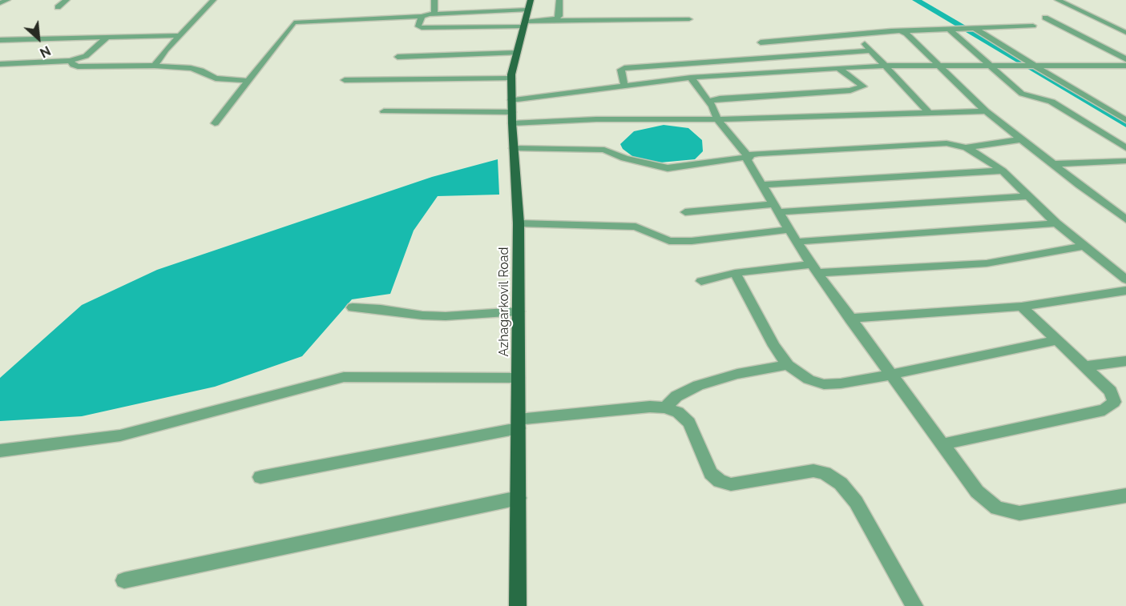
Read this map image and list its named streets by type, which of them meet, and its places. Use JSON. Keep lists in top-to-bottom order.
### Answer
{
  "streets": {
    "main road": ["Azhagarkovil Road"]
  },
  "north": "bottom right"
}
